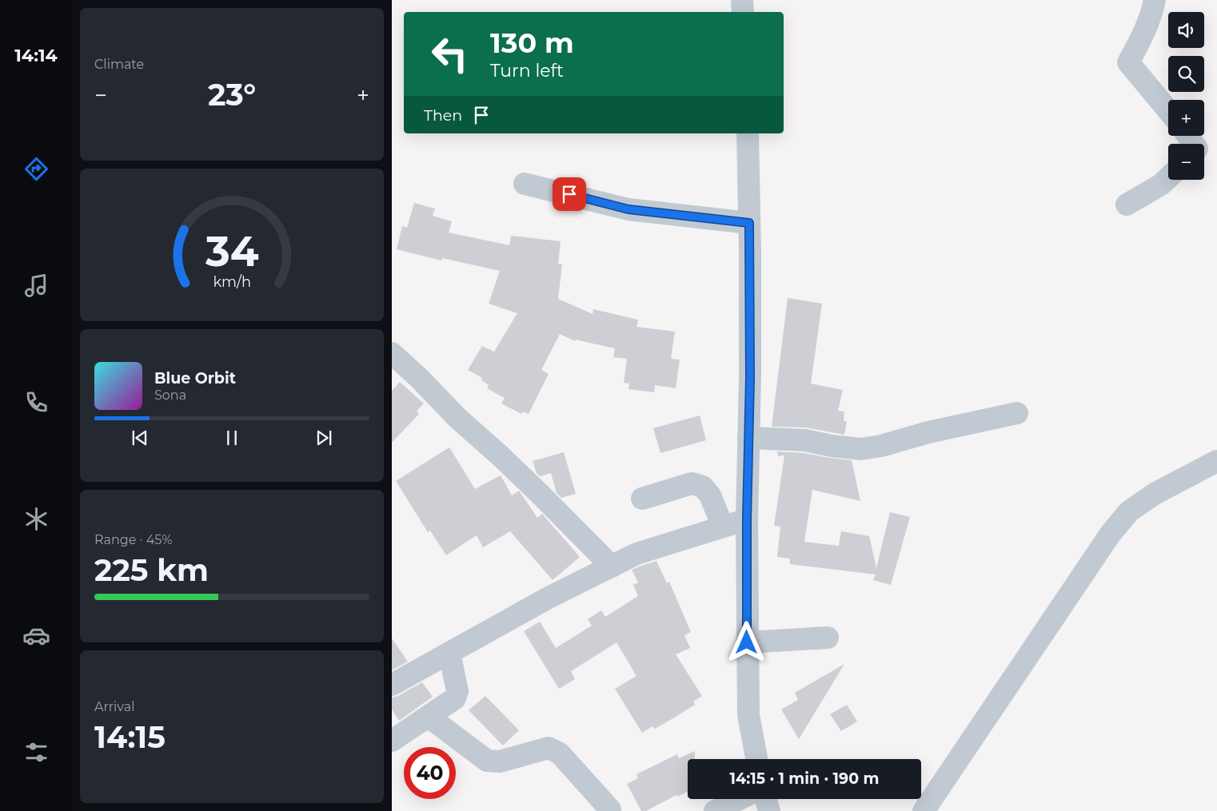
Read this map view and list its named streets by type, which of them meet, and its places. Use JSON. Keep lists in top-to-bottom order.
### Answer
{
  "page": {
    "tabs": "14:14",
    "tile": [
      "Climate",
      ["Range · 45%", "225 km"],
      ["Arrival", "14:15"]
    ],
    "map_buttons": ["+", "−"],
    "turn": ["130 m", "Turn left"],
    "heat": ["−", "23°", "+"],
    "then": "Then",
    "song": ["Blue Orbit", "Sona"],
    "limit": "40",
    "trip": "14:15 · 1 min · 190 m",
    "gauge": ["34", "km/h"]
  }
}
